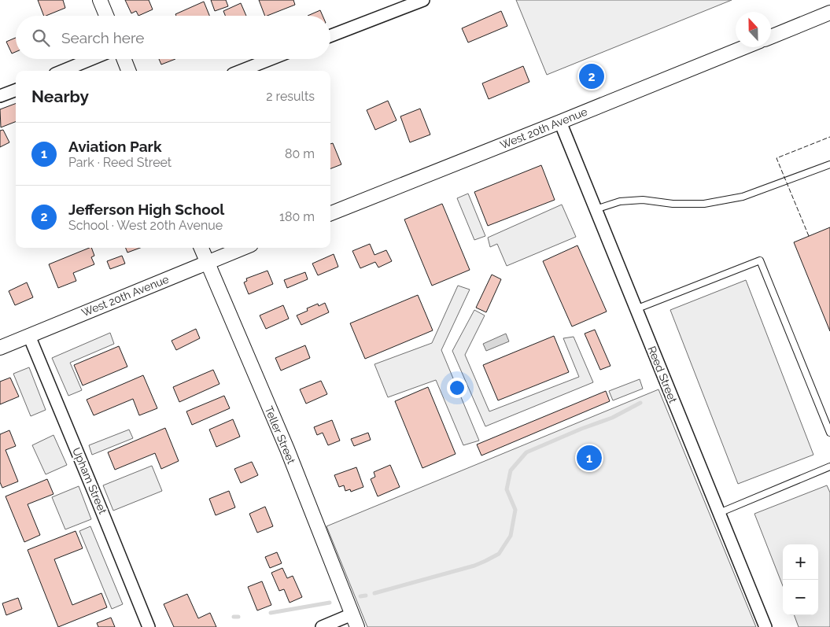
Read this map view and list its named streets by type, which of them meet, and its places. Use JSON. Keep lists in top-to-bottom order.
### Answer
{
  "streets": {
    "street": [
      "West 20th Avenue",
      "Reed Street",
      "Teller Street",
      "Upham Street"
    ]
  },
  "crossings": [
    ["West 20th Avenue", "Reed Street"],
    ["West 20th Avenue", "Teller Street"],
    ["West 20th Avenue", "Upham Street"]
  ],
  "north": "top",
  "page": {
    "search": "Search here",
    "pins": ["2", "1"],
    "heading": ["Nearby", "2 results"],
    "list": [
      {
        "mark": "1",
        "name": "Aviation Park",
        "note": "Park · Reed Street",
        "value": "80 m"
      },
      {
        "mark": "2",
        "name": "Jefferson High School",
        "note": "School · West 20th Avenue",
        "value": "180 m"
      }
    ],
    "map_buttons": ["+", "−"]
  }
}
